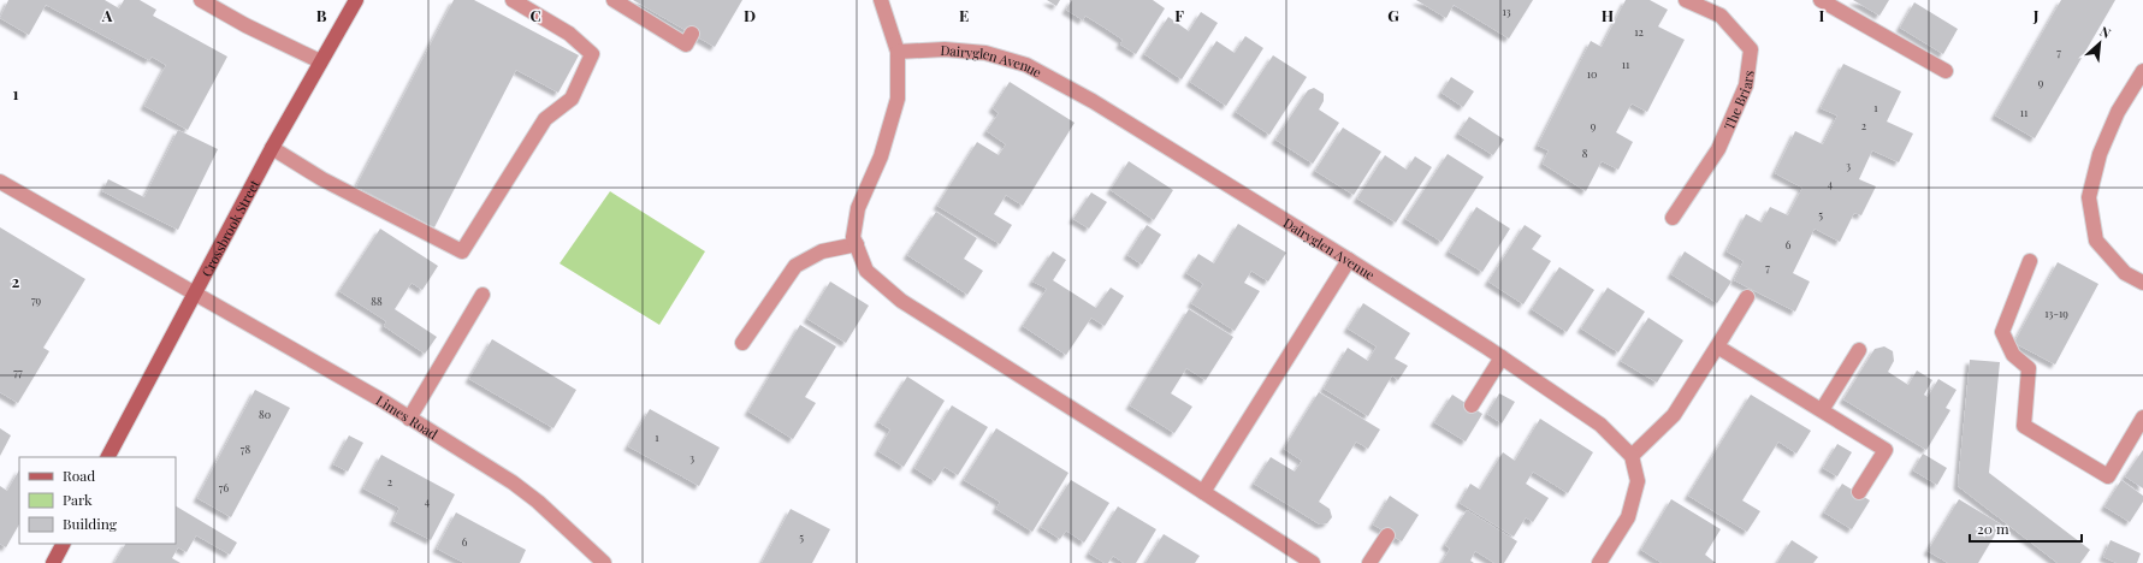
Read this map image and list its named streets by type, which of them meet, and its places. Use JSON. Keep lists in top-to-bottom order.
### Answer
{
  "streets": {
    "main road": ["Crossbrook Street"],
    "street": ["Dairyglen Avenue", "The Briars", "Limes Road"]
  },
  "crossings": [
    ["Crossbrook Street", "Limes Road"]
  ],
  "house_numbers": [
    "13",
    "12",
    "7",
    "11",
    "10",
    "9",
    "1",
    "11",
    "9",
    "2",
    "8",
    "3",
    "4",
    "5",
    "6",
    "7",
    "79",
    "88",
    "13-19",
    "77",
    "80",
    "1",
    "78",
    "3",
    "2",
    "76",
    "4",
    "5",
    "6"
  ],
  "legend": ["Road", "Park", "Building"],
  "scale_bar": "20 m",
  "north": "top right",
  "grid": {
    "columns": [
      "A",
      "B",
      "C",
      "D",
      "E",
      "F",
      "G",
      "H",
      "I",
      "J"
    ],
    "rows": ["1", "2"]
  }
}
